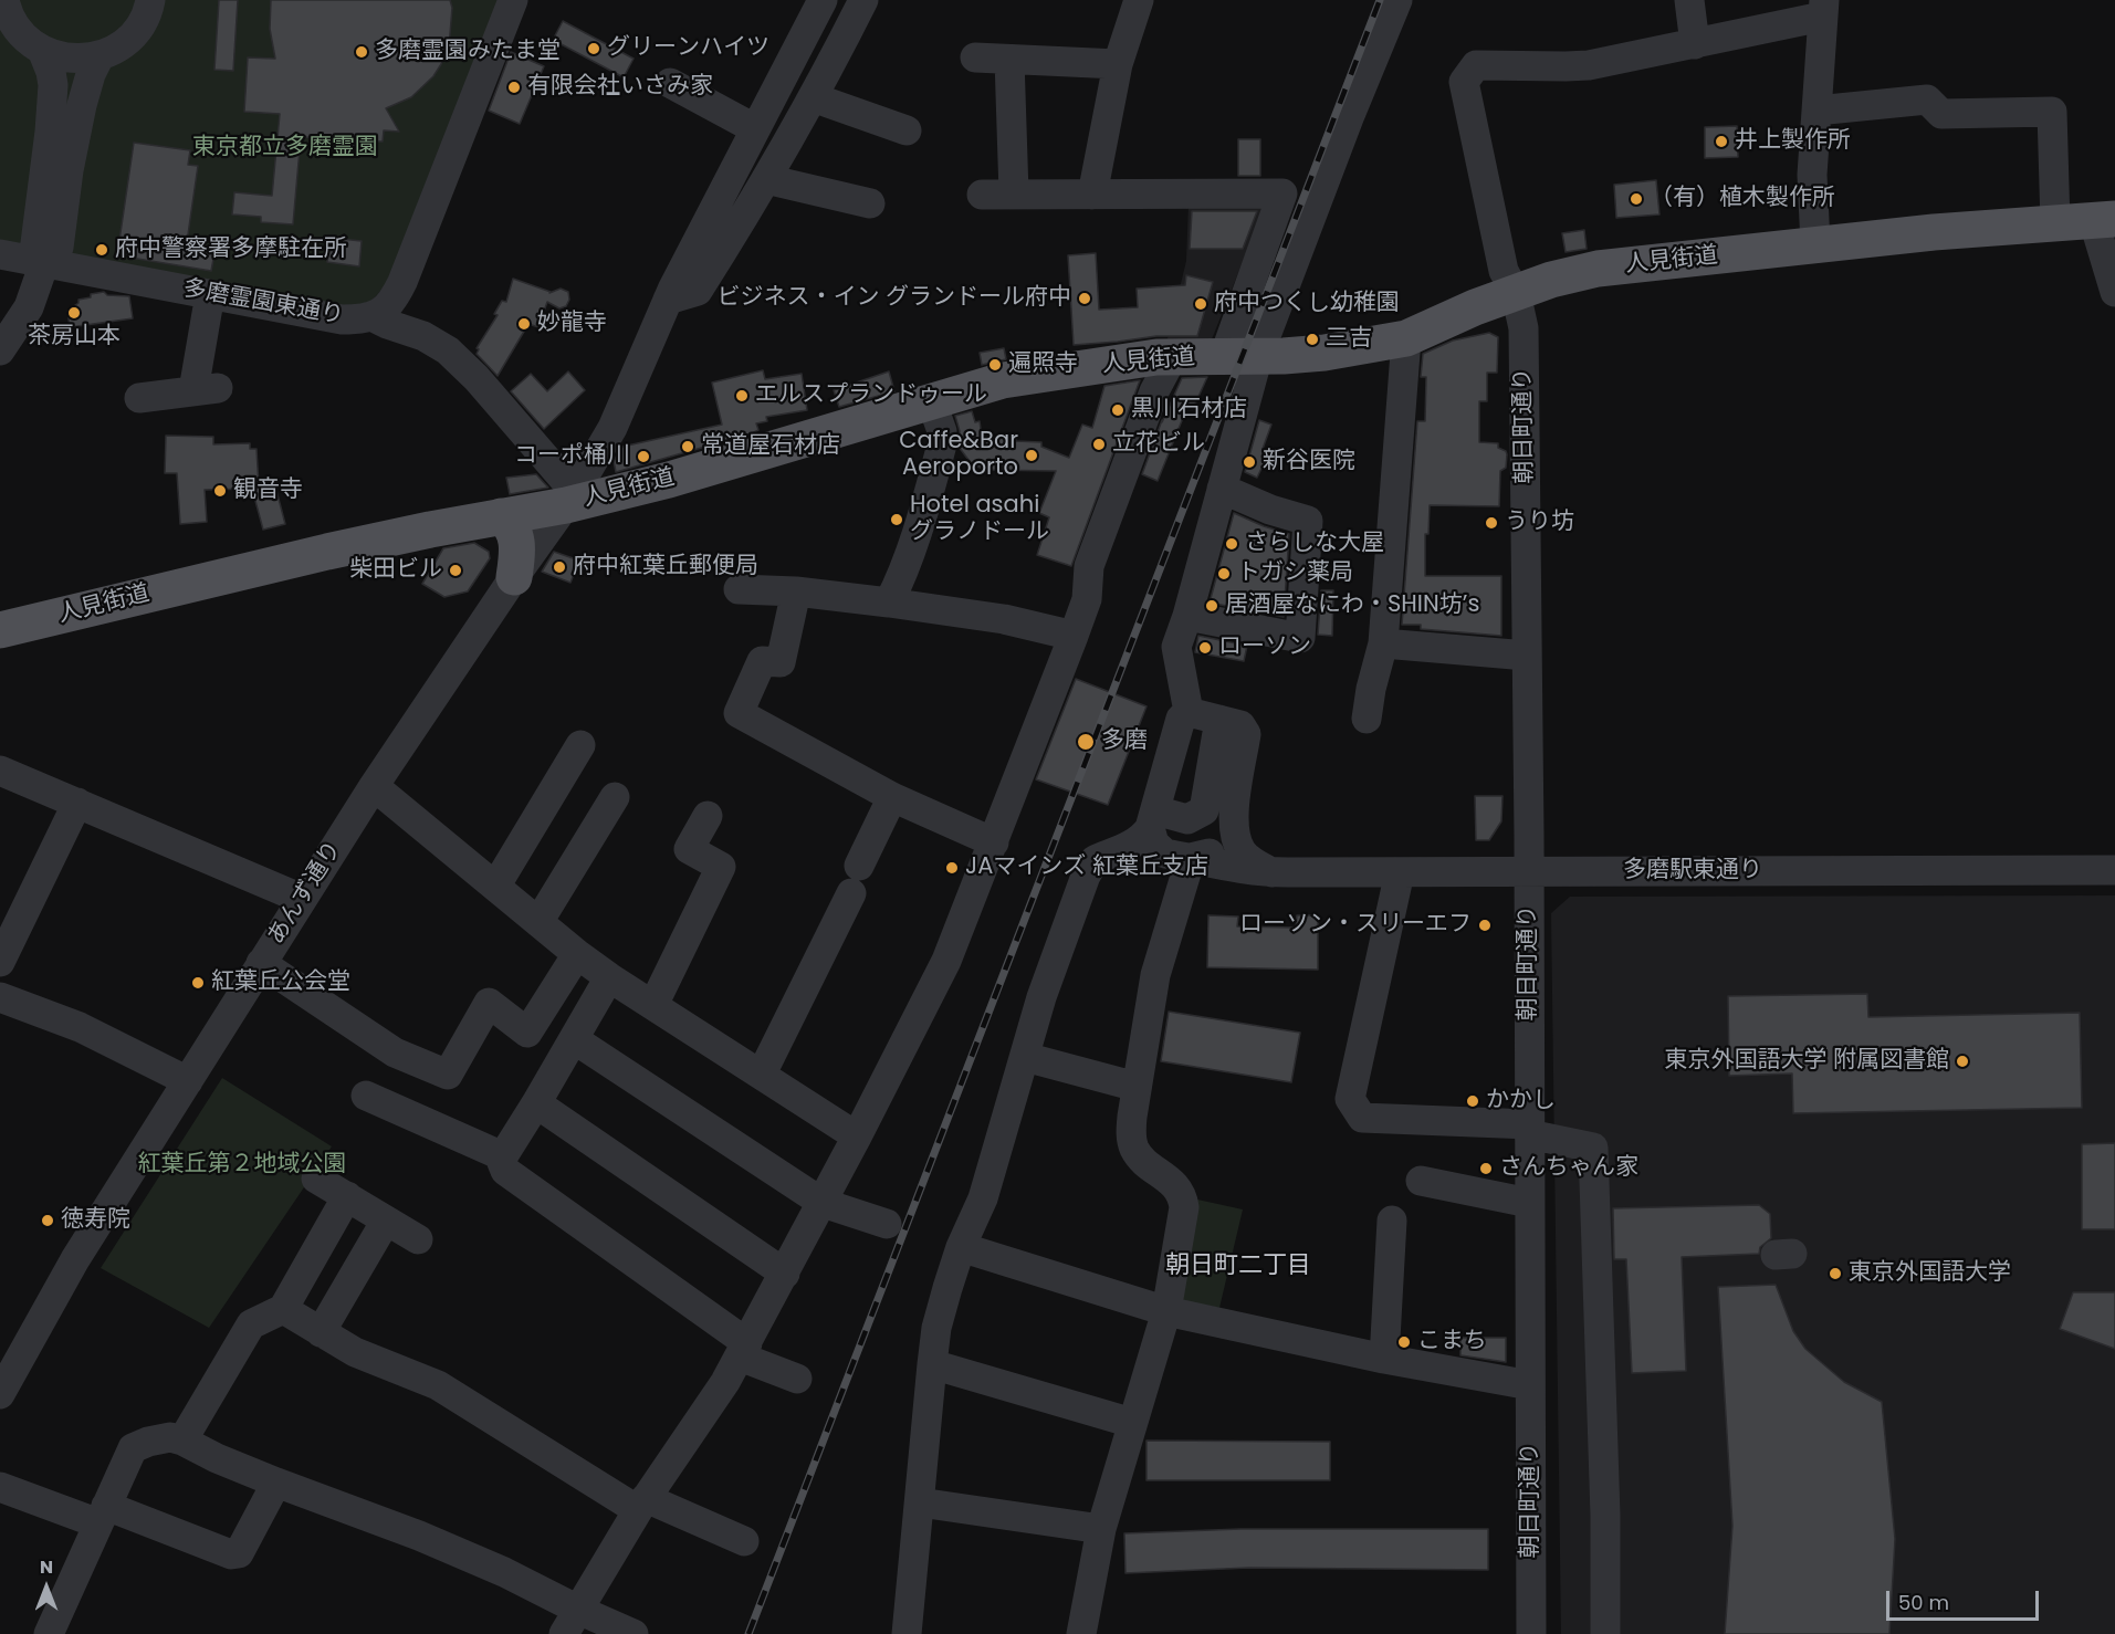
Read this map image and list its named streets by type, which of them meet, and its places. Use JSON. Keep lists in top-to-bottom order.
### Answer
{
  "streets": {
    "main road": ["人見街道"],
    "street": [
      "多磨霊園東通り",
      "朝日町通り",
      "多磨駅東通り",
      "あんず通り"
    ]
  },
  "crossings": [
    ["人見街道", "朝日町通り"],
    ["人見街道", "あんず通り"],
    ["朝日町通り", "多磨駅東通り"]
  ],
  "districts": ["朝日町二丁目"],
  "parks": ["東京都立多磨霊園", "紅葉丘第２地域公園"],
  "places": [
    "グリーンハイツ",
    "多磨霊園みたま堂",
    "有限会社いさみ家",
    "井上製作所",
    "（有）植木製作所",
    "府中警察署多摩駐在所",
    "ビジネス・イン グランドール府中",
    "府中つくし幼稚園",
    "茶房山本",
    "妙龍寺",
    "三吉",
    "遍照寺",
    "エルスプランドゥール",
    "黒川石材店",
    "立花ビル",
    "常道屋石材店",
    "Caffe&Bar Aeroporto",
    "コーポ桶川",
    "新谷医院",
    "観音寺",
    "Hotel asahi グラノドール",
    "うり坊",
    "さらしな大屋",
    "府中紅葉丘郵便局",
    "柴田ビル",
    "トガシ薬局",
    "居酒屋なにわ・SHIN坊’s",
    "ローソン",
    "多磨",
    "JAマインズ 紅葉丘支店",
    "ローソン・スリーエフ",
    "紅葉丘公会堂",
    "東京外国語大学 附属図書館",
    "かかし",
    "さんちゃん家",
    "徳寿院",
    "東京外国語大学",
    "こまち"
  ],
  "scale_bar": "50 m",
  "north": "top"
}
